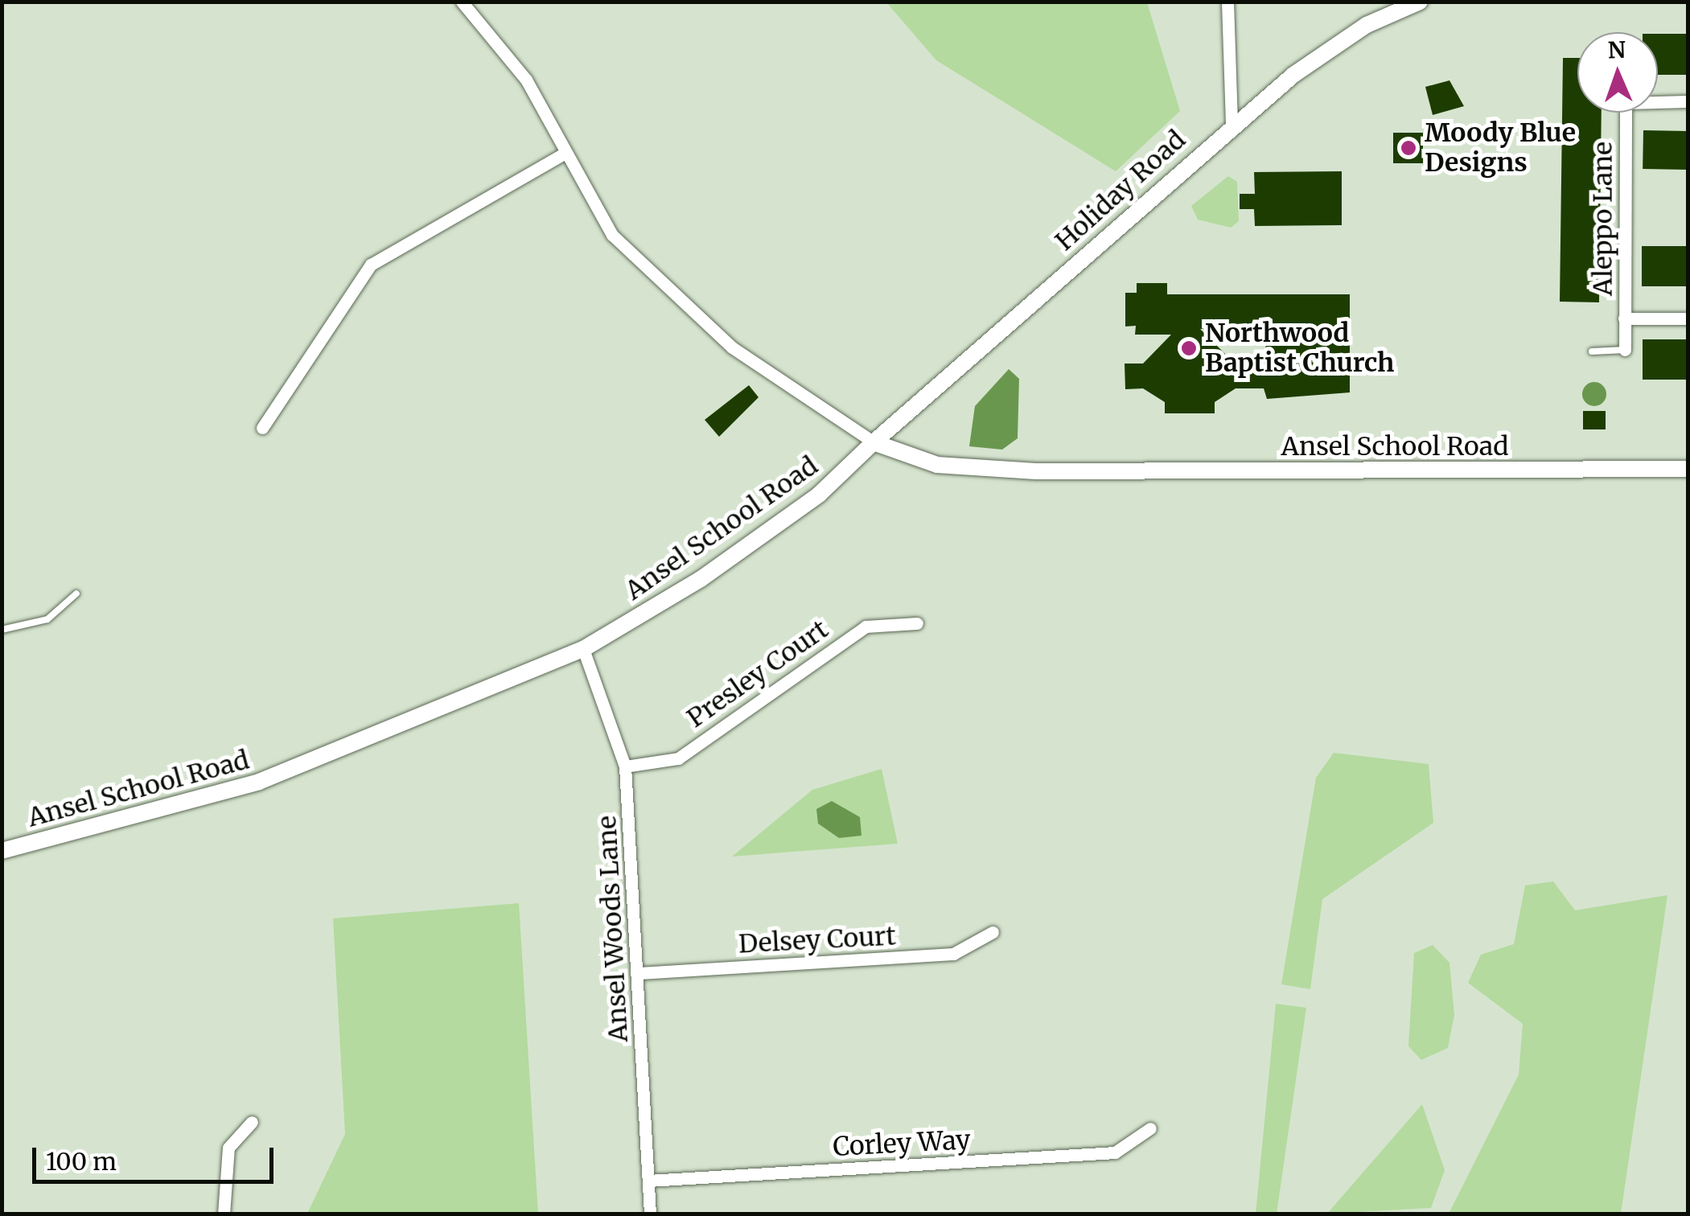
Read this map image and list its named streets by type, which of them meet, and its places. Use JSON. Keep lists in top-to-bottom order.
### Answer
{
  "streets": {
    "street": [
      "Holiday Road",
      "Aleppo Lane",
      "Ansel School Road",
      "Presley Court",
      "Ansel Woods Lane",
      "Delsey Court",
      "Corley Way"
    ]
  },
  "crossings": [
    ["Holiday Road", "Ansel School Road"],
    ["Ansel School Road", "Ansel Woods Lane"],
    ["Presley Court", "Ansel Woods Lane"],
    ["Ansel Woods Lane", "Delsey Court"],
    ["Ansel Woods Lane", "Corley Way"]
  ],
  "places": ["Moody Blue Designs", "Northwood Baptist Church"],
  "scale_bar": "100 m",
  "north": "top"
}
